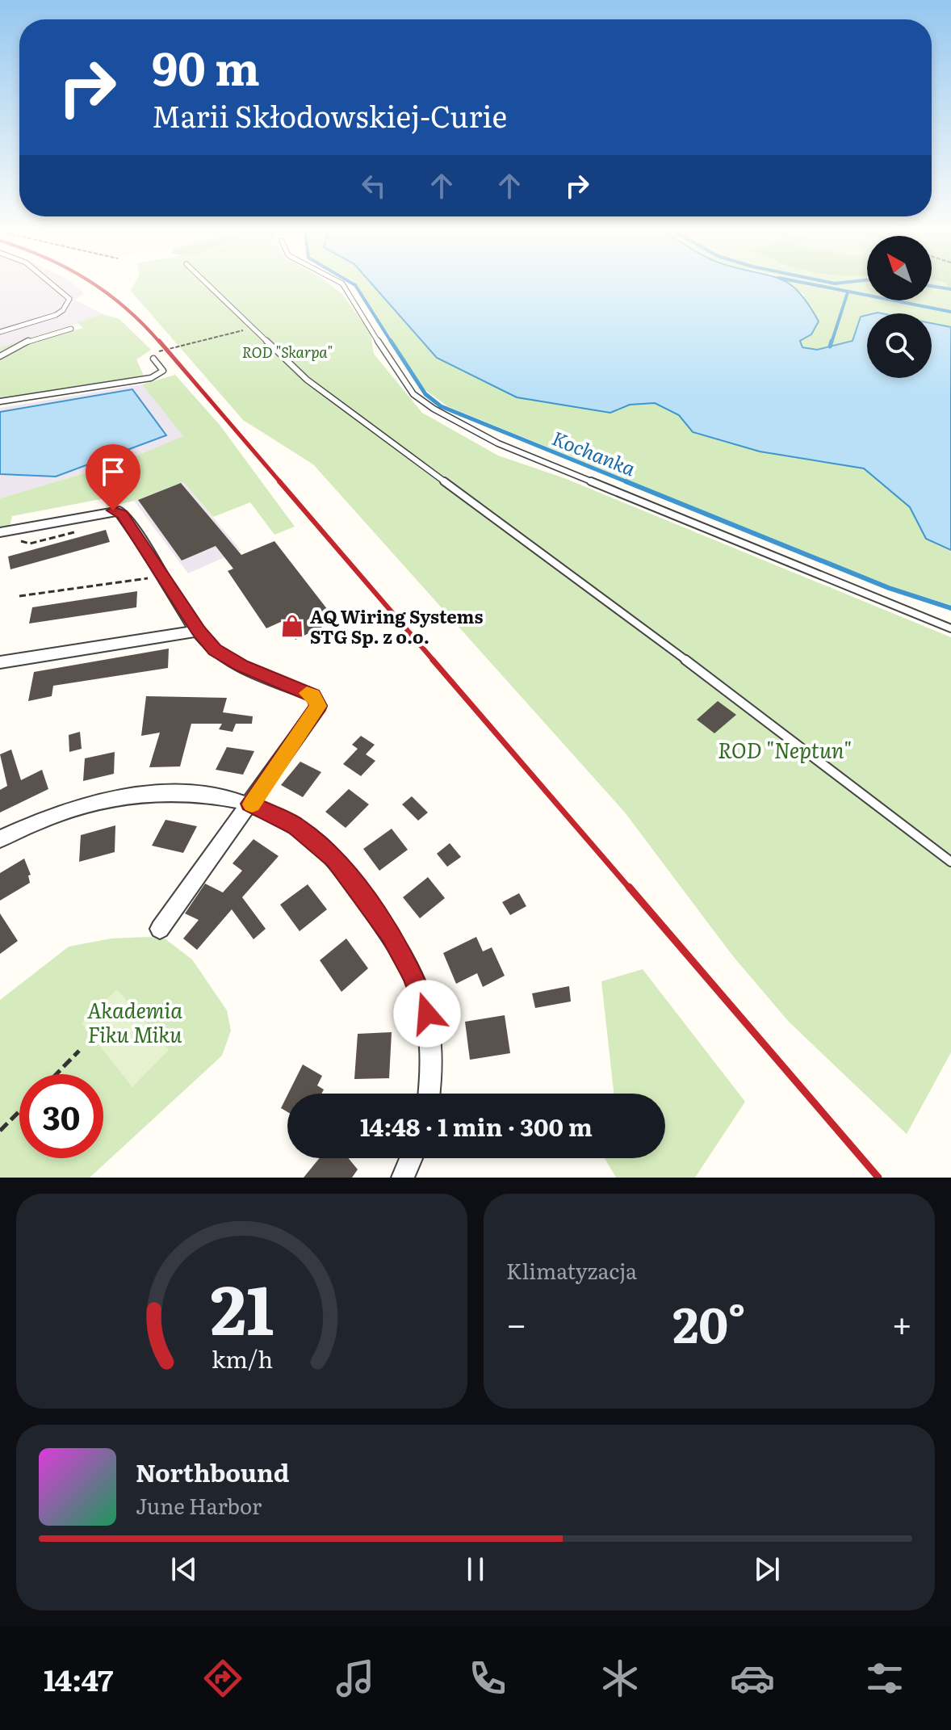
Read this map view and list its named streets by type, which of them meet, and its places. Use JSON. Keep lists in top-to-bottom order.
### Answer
{
  "water": ["Kochanka"],
  "parks": ["ROD \"Skarpa\"", "ROD \"Neptun\"", "Akademia Fiku Miku"],
  "places": {
    "shop": ["AQ Wiring Systems STG Sp. z o.o."]
  },
  "north": "top left",
  "page": {
    "turn": ["90 m", "Marii Skłodowskiej-Curie"],
    "limit": "30",
    "trip": "14:48 · 1 min · 300 m",
    "tile": "Klimatyzacja",
    "heat": ["−", "20°", "+"],
    "song": ["Northbound", "June Harbor"],
    "tabs": "14:47",
    "gauge": ["21", "km/h"]
  }
}
